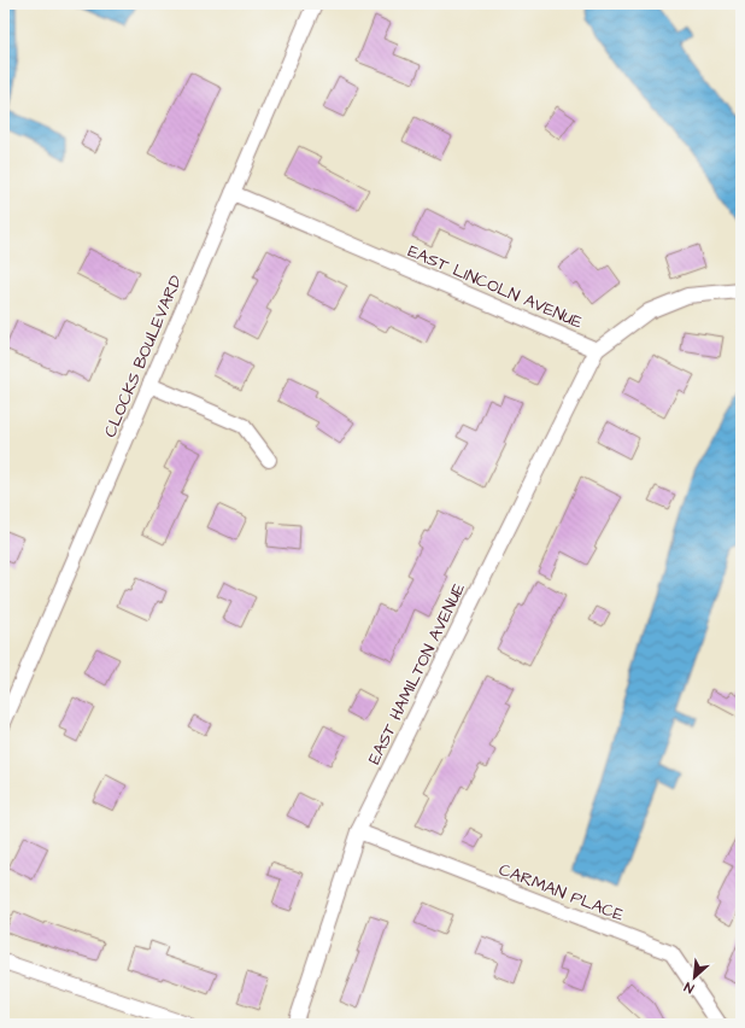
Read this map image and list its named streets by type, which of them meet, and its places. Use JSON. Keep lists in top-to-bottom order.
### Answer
{
  "streets": {
    "street": [
      "EAST LINCOLN AVENUE",
      "CLOCKS BOULEVARD",
      "EAST HAMILTON AVENUE",
      "CARMAN PLACE"
    ]
  },
  "crossings": [
    ["EAST LINCOLN AVENUE", "CLOCKS BOULEVARD"],
    ["EAST LINCOLN AVENUE", "EAST HAMILTON AVENUE"],
    ["EAST HAMILTON AVENUE", "CARMAN PLACE"]
  ],
  "north": "bottom left"
}
